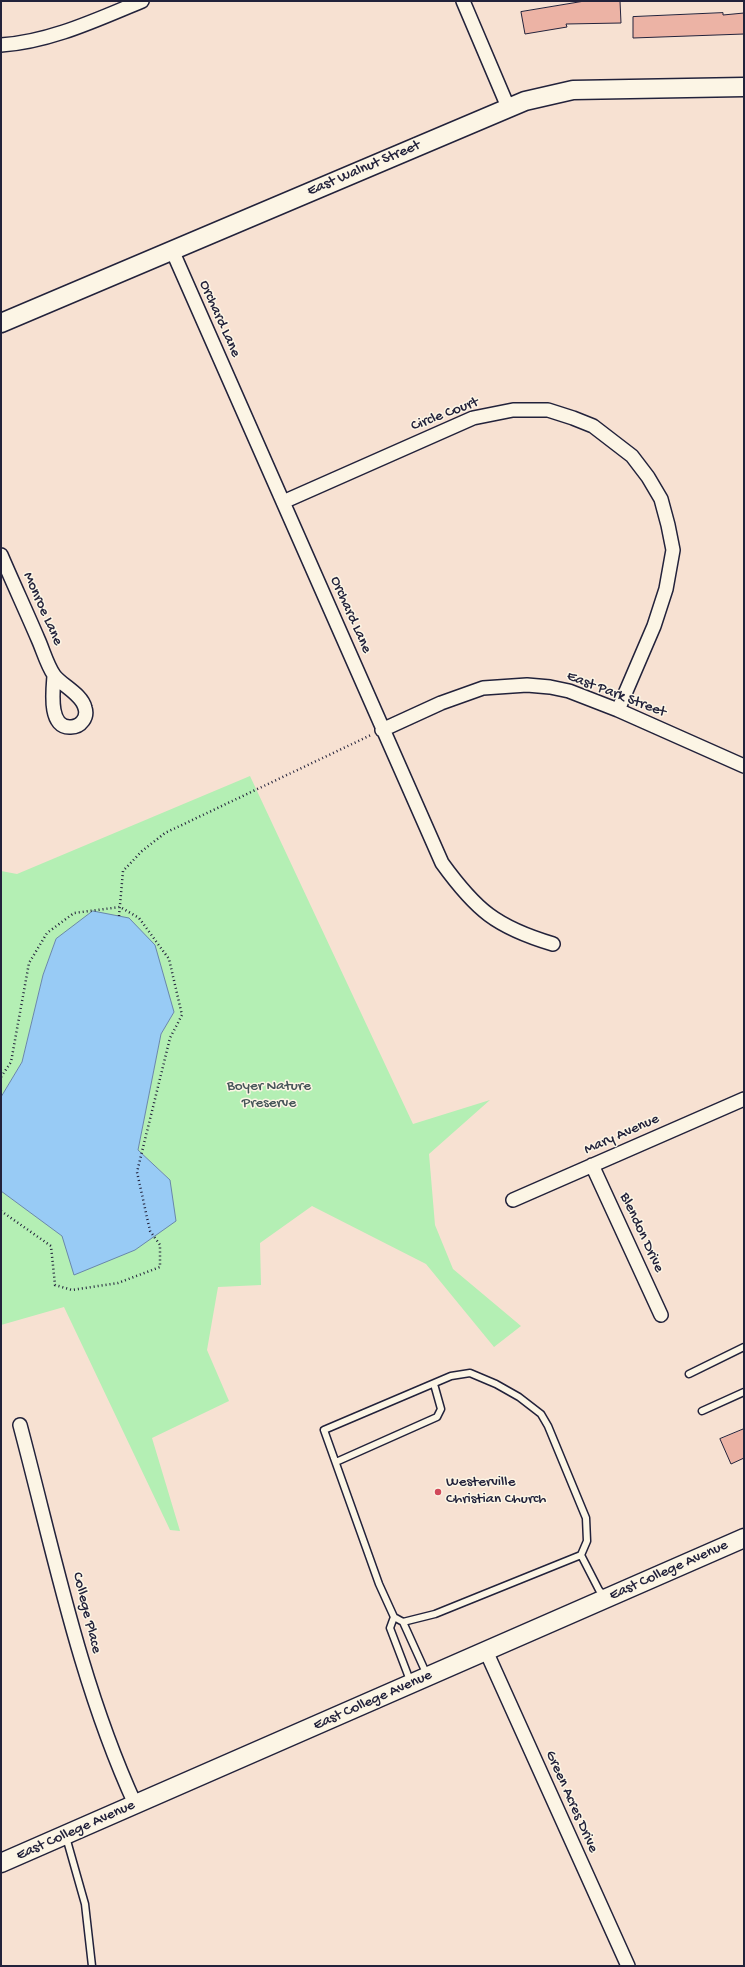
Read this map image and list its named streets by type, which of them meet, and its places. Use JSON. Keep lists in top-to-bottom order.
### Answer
{
  "streets": {
    "street": [
      "East Walnut Street",
      "Orchard Lane",
      "Circle Court",
      "Monroe Lane",
      "East Park Street",
      "Mary Avenue",
      "Blendon Drive",
      "East College Avenue",
      "College Place",
      "Green Acres Drive"
    ]
  },
  "crossings": [
    ["East Walnut Street", "Orchard Lane"],
    ["Orchard Lane", "Circle Court"],
    ["Orchard Lane", "East Park Street"],
    ["Circle Court", "East Park Street"],
    ["Mary Avenue", "Blendon Drive"],
    ["East College Avenue", "College Place"],
    ["East College Avenue", "Green Acres Drive"]
  ],
  "parks": ["Boyer Nature Preserve"],
  "places": ["Westerville Christian Church"]
}
